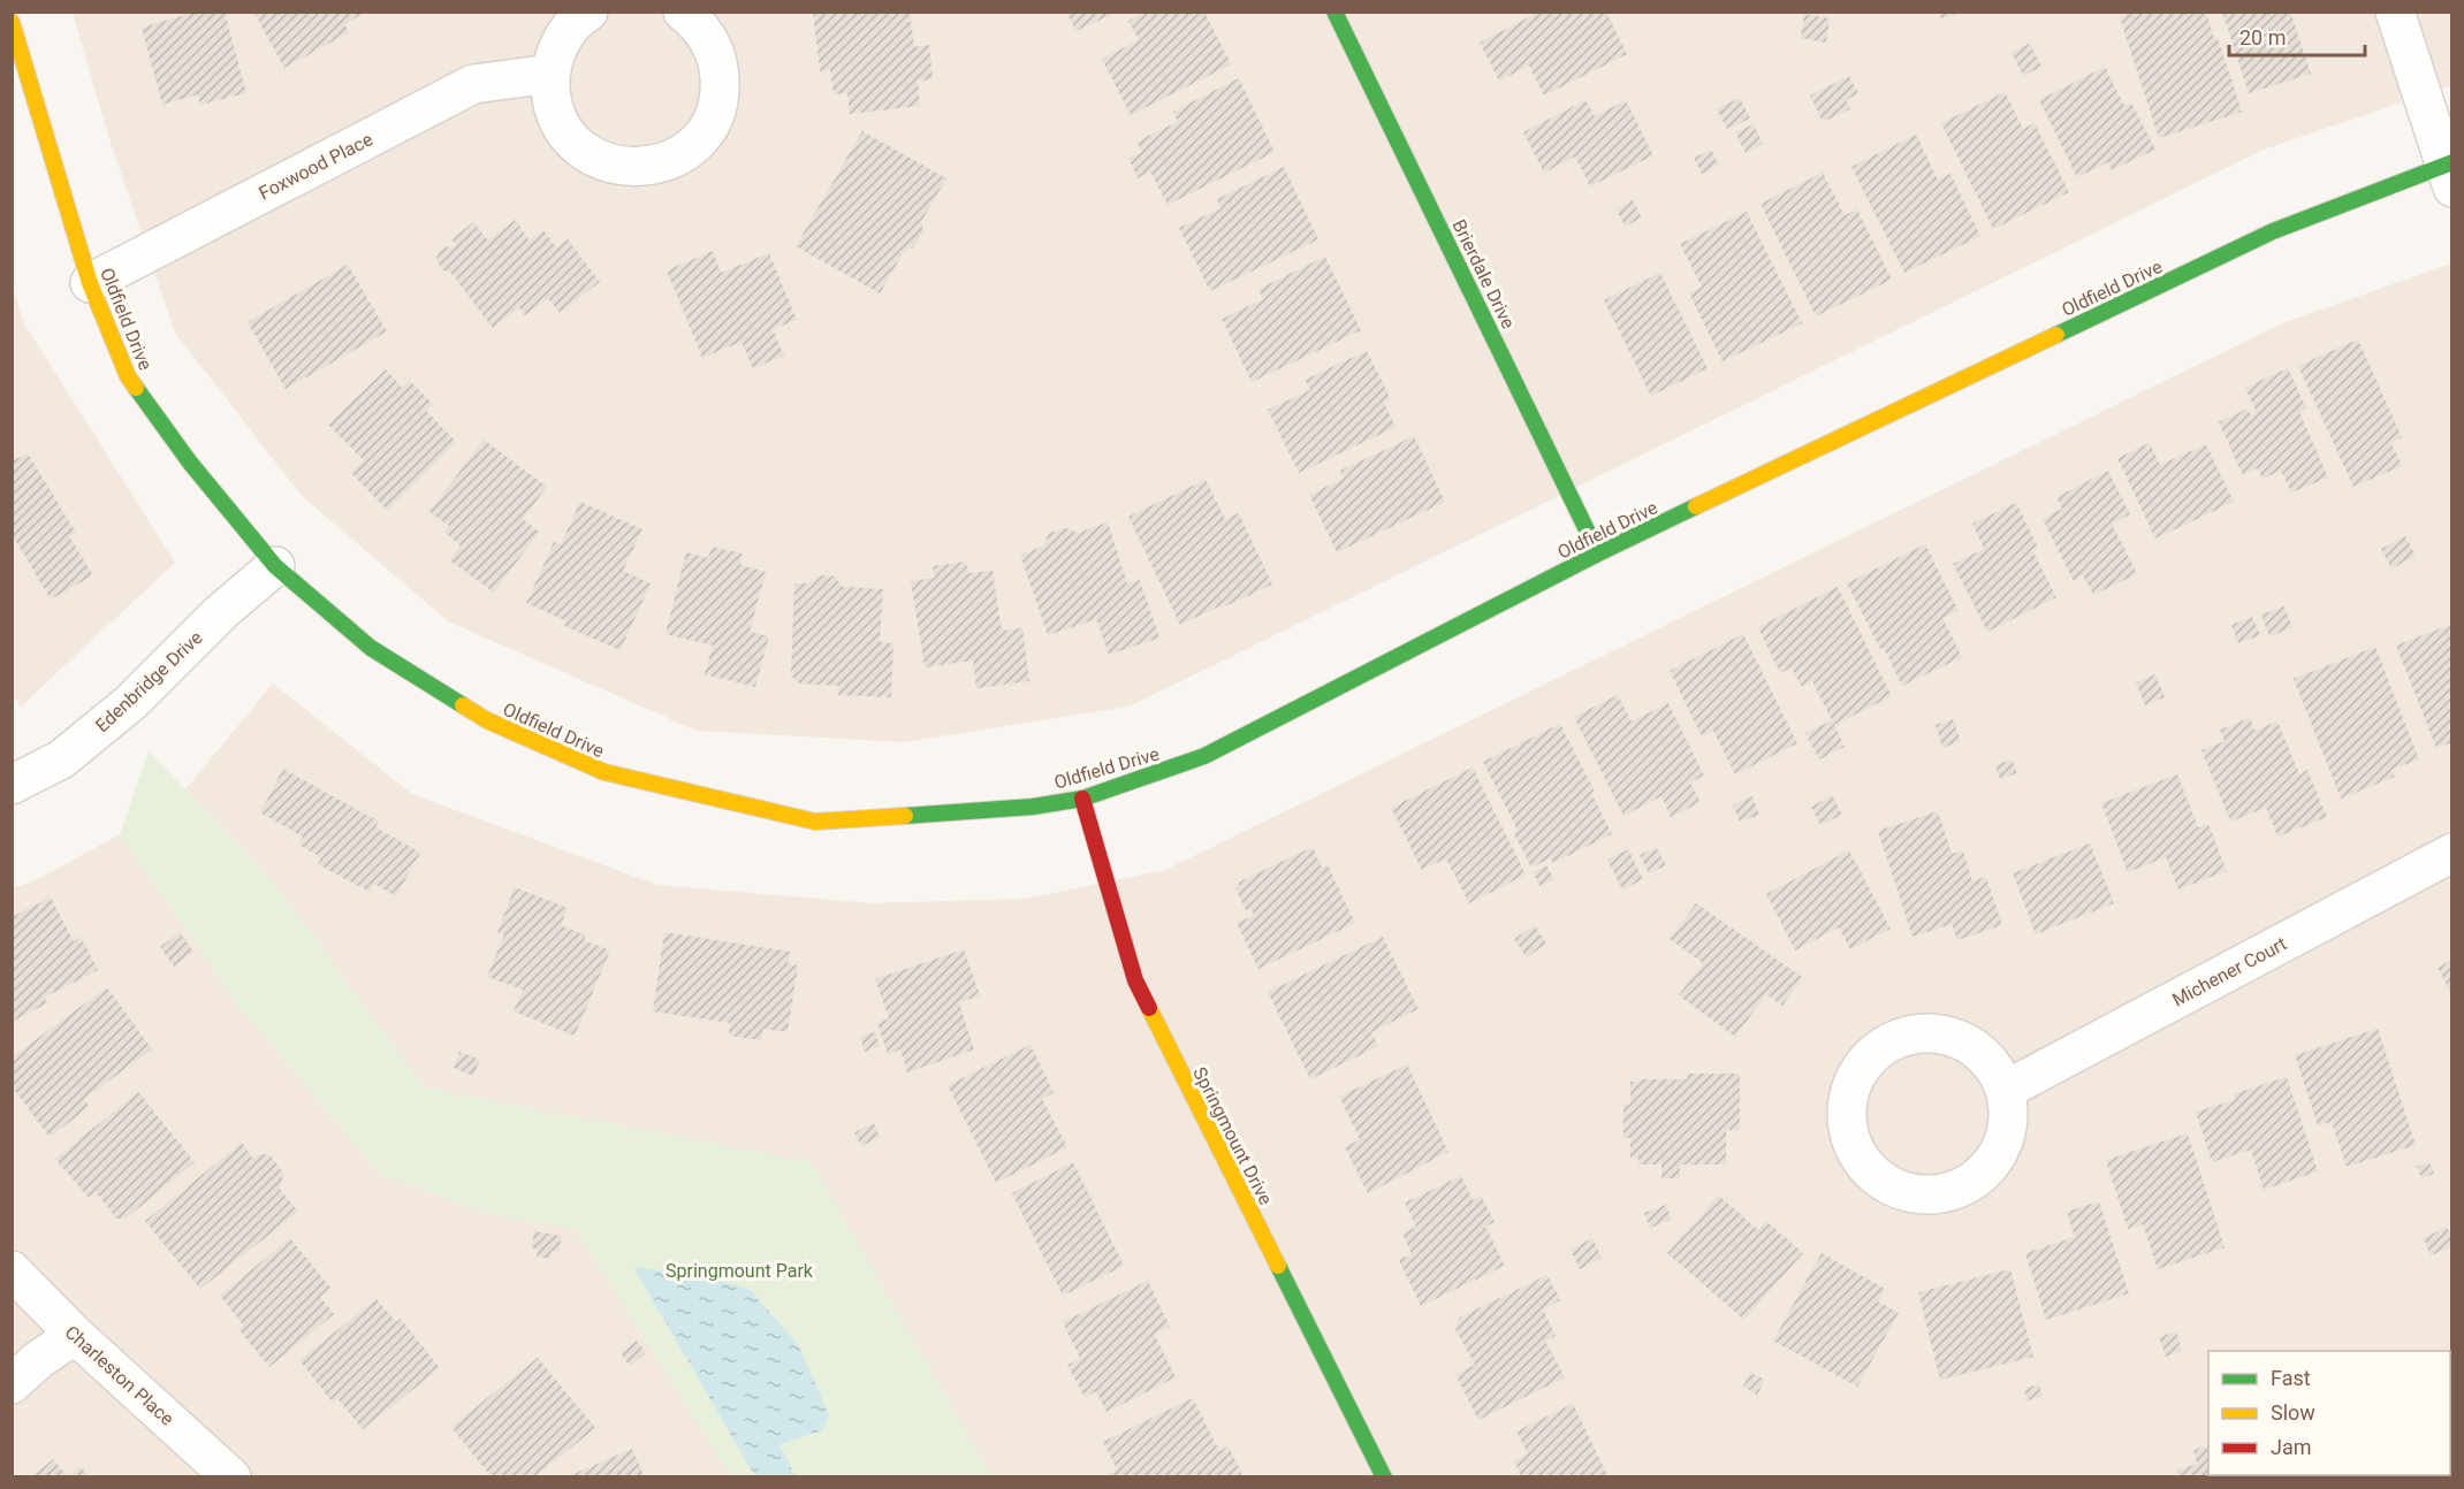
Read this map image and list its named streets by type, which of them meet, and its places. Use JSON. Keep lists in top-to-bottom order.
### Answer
{
  "streets": {
    "street": [
      "Foxwood Place",
      "Brierdale Drive",
      "Oldfield Drive",
      "Edenbridge Drive",
      "Michener Court",
      "Springmount Drive",
      "Charleston Place"
    ]
  },
  "crossings": [
    ["Foxwood Place", "Oldfield Drive"],
    ["Brierdale Drive", "Oldfield Drive"],
    ["Oldfield Drive", "Edenbridge Drive"],
    ["Oldfield Drive", "Springmount Drive"]
  ],
  "parks": ["Springmount Park"],
  "legend": ["Fast", "Slow", "Jam"],
  "scale_bar": "20 m"
}
